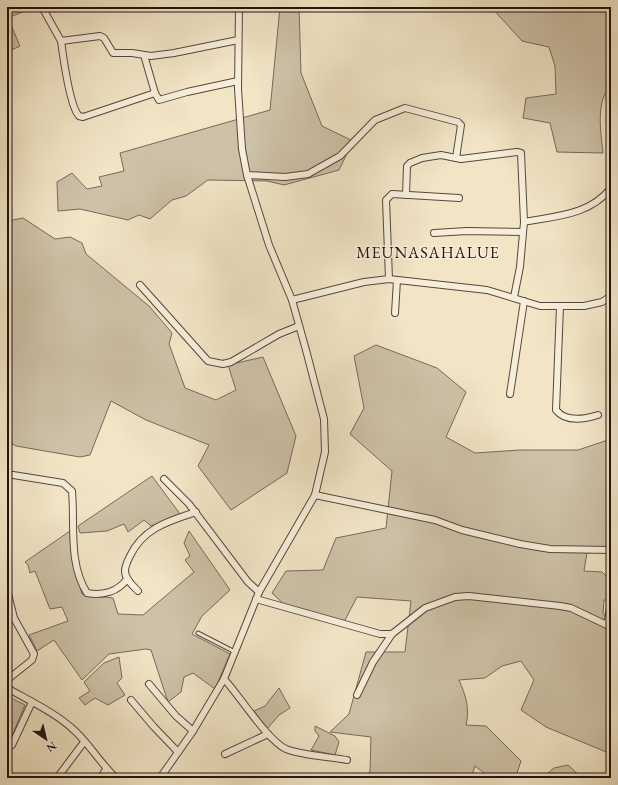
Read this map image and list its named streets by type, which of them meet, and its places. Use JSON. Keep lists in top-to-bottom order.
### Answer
{
  "districts": ["MEUNASAHALUE"],
  "north": "bottom right"
}
